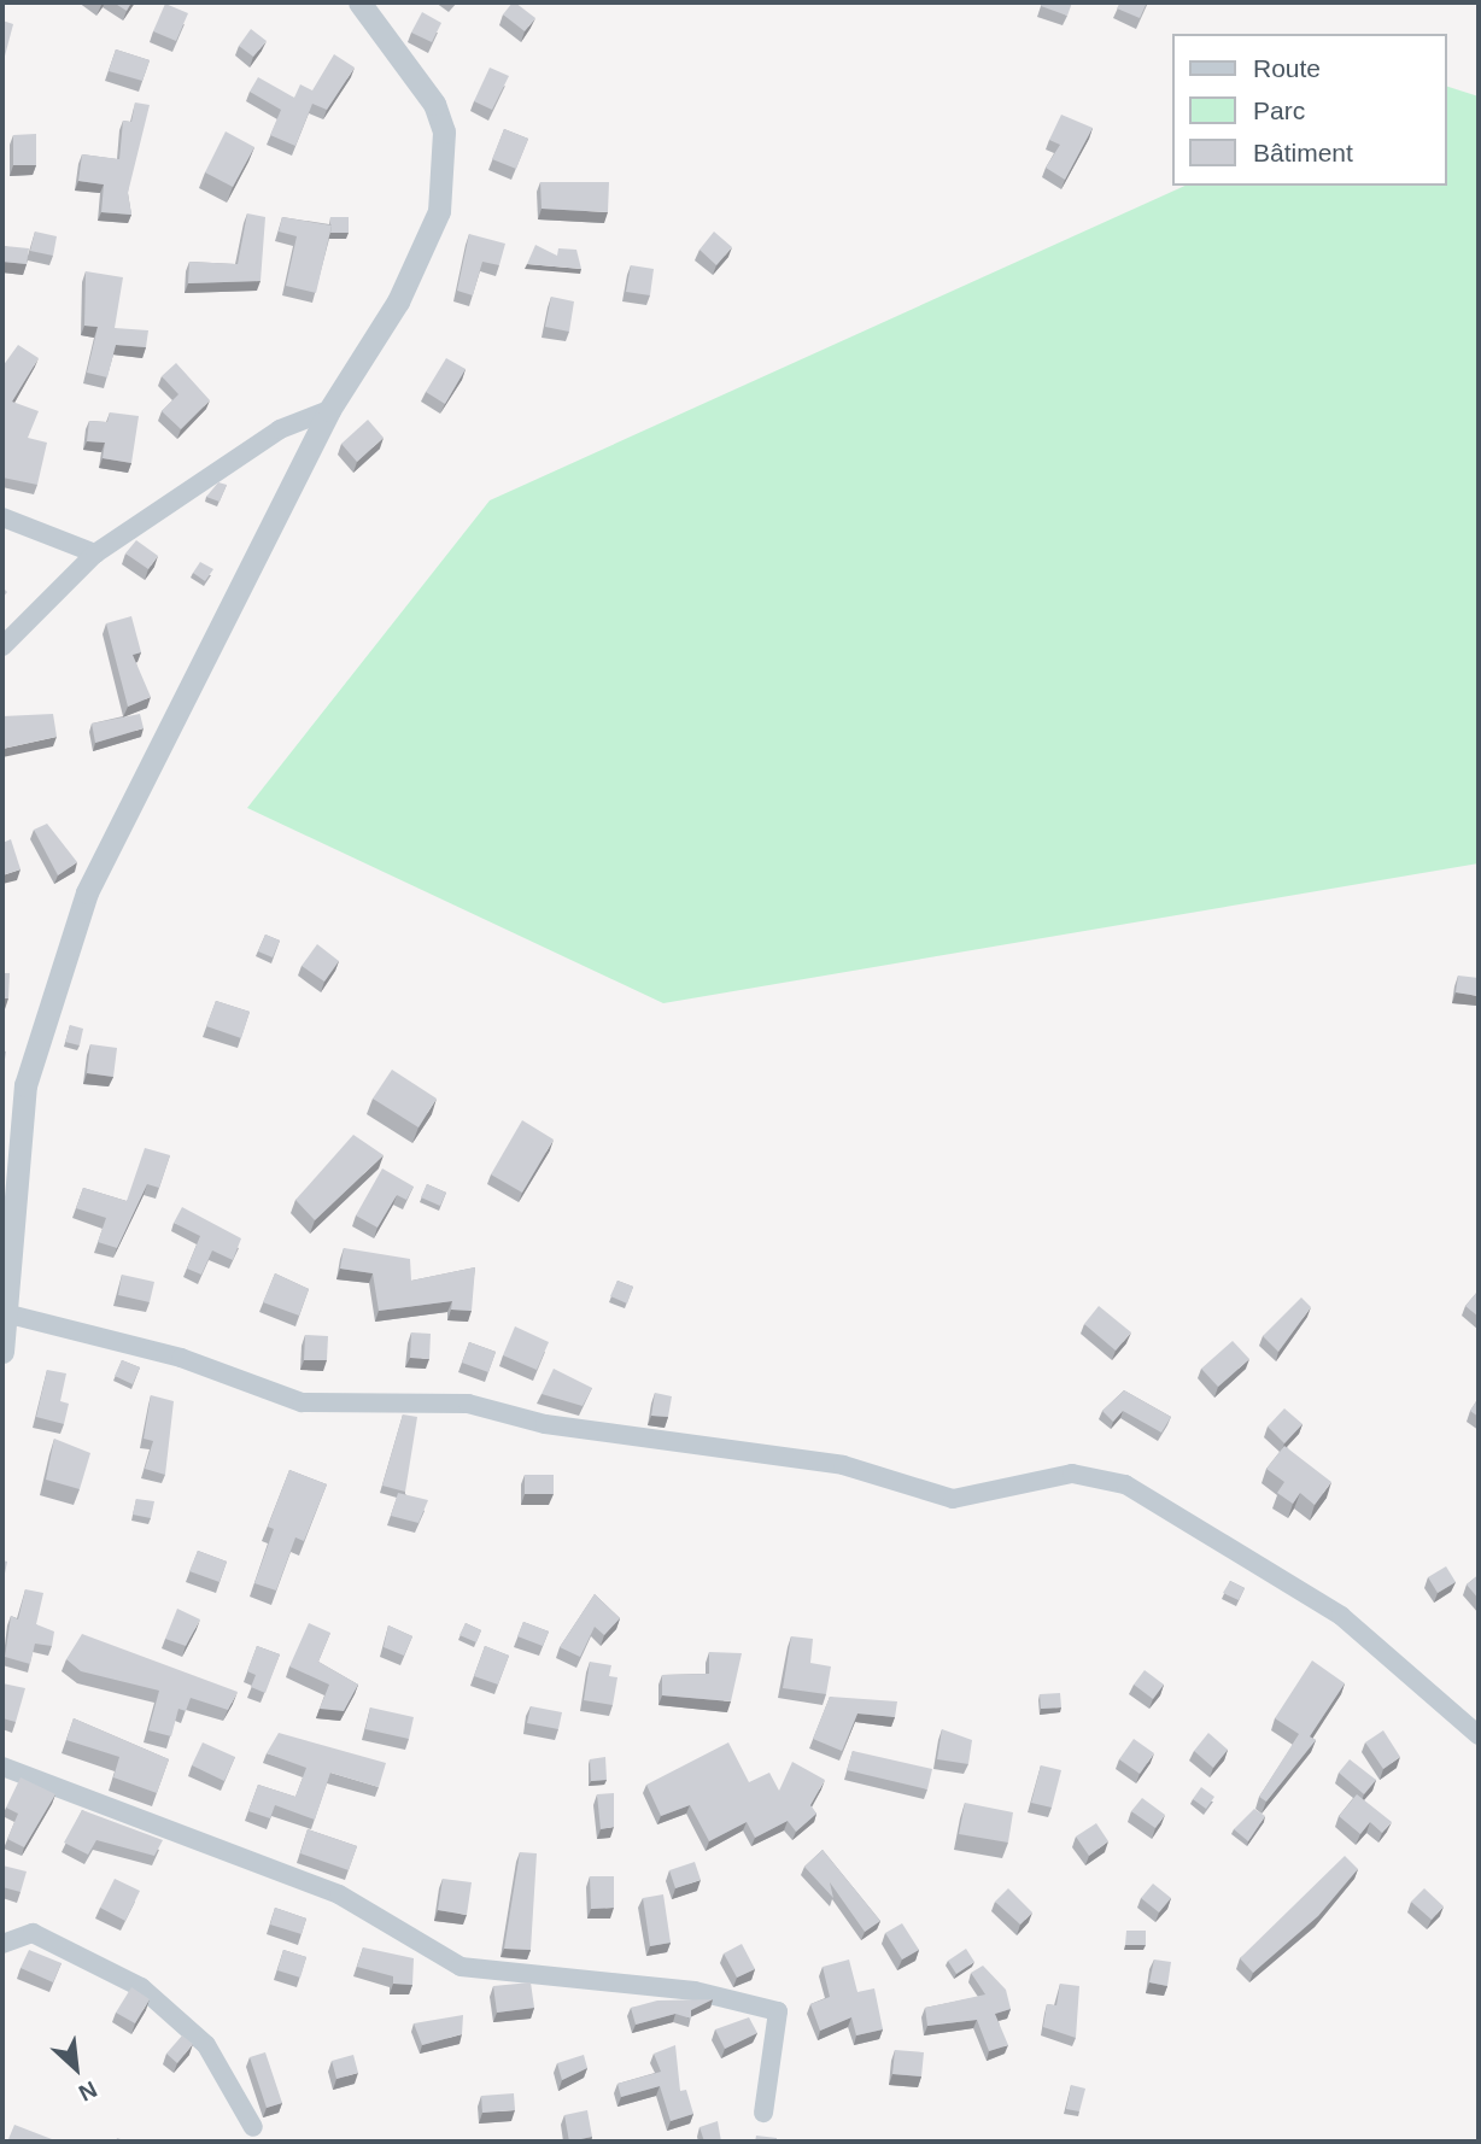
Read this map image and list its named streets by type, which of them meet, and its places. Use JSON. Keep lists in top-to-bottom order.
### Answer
{
  "legend": ["Route", "Parc", "Bâtiment"],
  "north": "bottom right"
}
